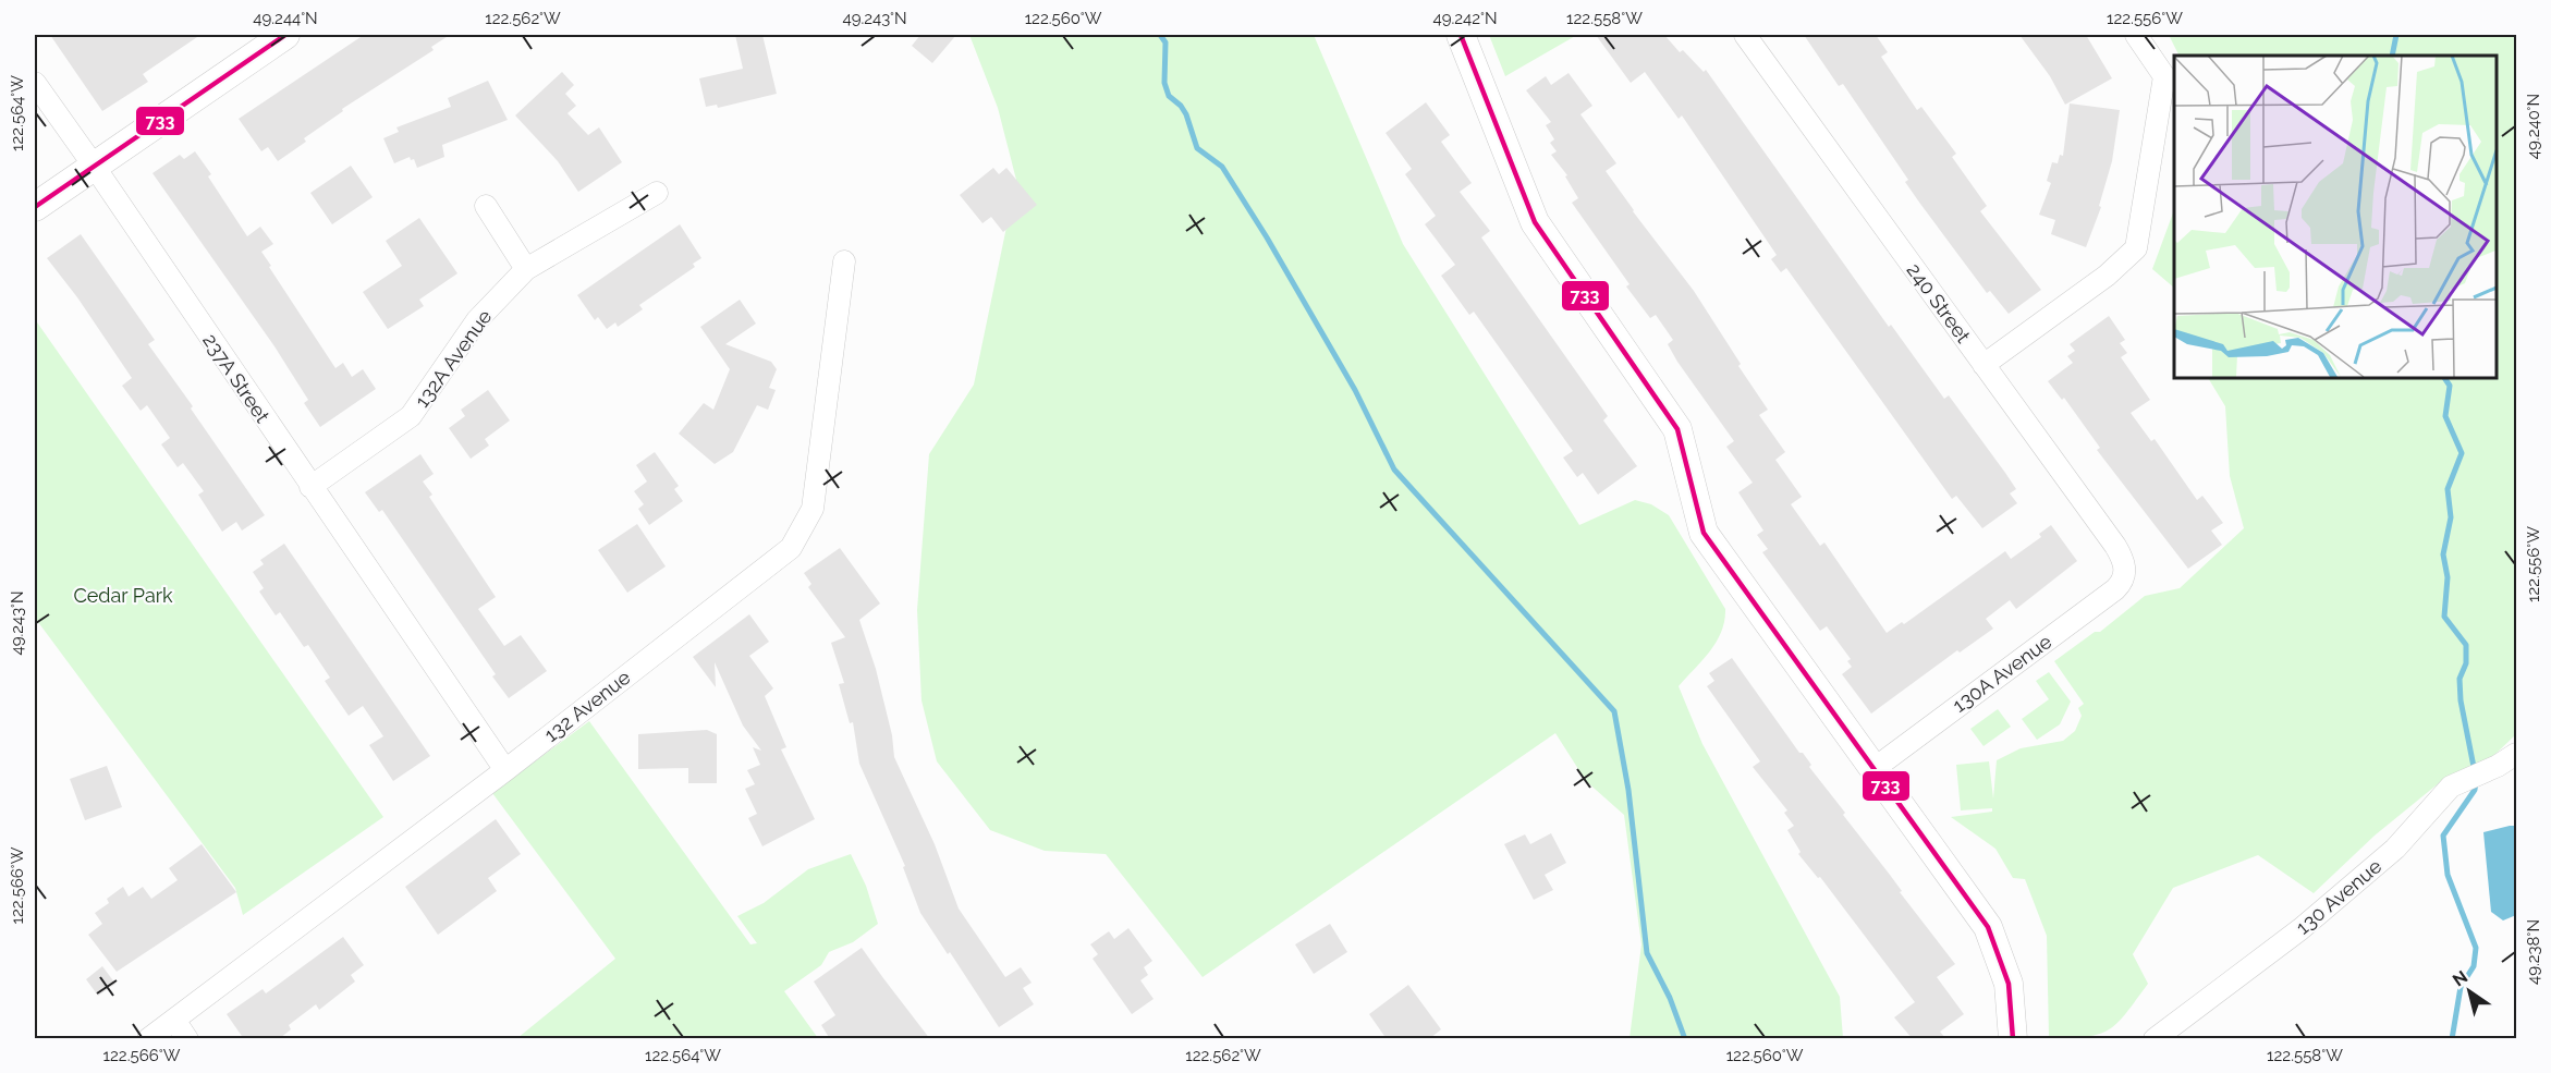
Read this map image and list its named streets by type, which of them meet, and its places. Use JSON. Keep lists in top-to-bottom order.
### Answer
{
  "streets": {
    "street": [
      "240 Street",
      "132A Avenue",
      "237A Street",
      "130A Avenue",
      "132 Avenue",
      "130 Avenue"
    ]
  },
  "crossings": [
    ["240 Street", "130A Avenue"],
    ["132A Avenue", "237A Street"],
    ["237A Street", "132 Avenue"]
  ],
  "parks": ["Cedar Park"],
  "lines": ["transit line 733"],
  "north": "top left",
  "coordinates": [
    "49.244°N",
    "122.562°W",
    "49.243°N",
    "122.560°W",
    "49.242°N",
    "122.558°W",
    "122.556°W",
    "122.564°W",
    "49.240°N",
    "122.566°W",
    "49.238°N"
  ]
}
